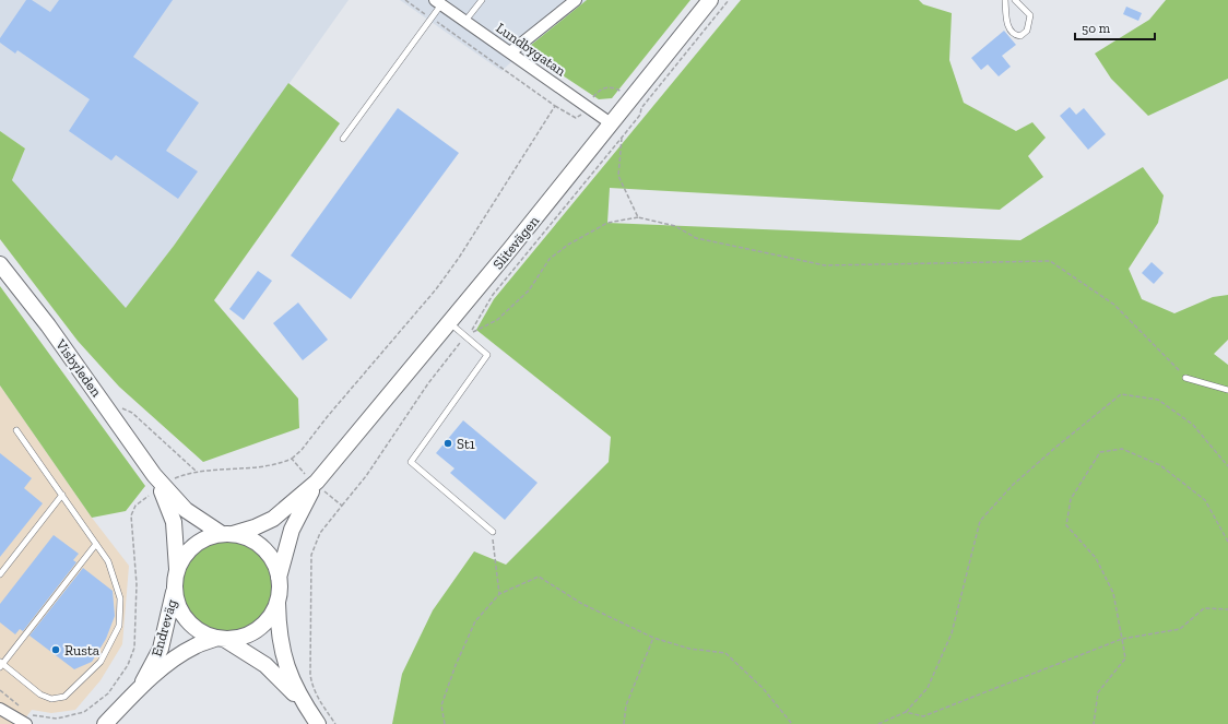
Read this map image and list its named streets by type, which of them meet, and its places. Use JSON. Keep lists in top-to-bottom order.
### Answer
{
  "streets": {
    "main road": ["Slitevägen", "Visbyleden", "Endreväg"],
    "street": ["Lundbygatan"]
  },
  "crossings": [
    ["Lundbygatan", "Slitevägen"],
    ["Slitevägen", "Visbyleden"],
    ["Slitevägen", "Endreväg"],
    ["Visbyleden", "Endreväg"]
  ],
  "places": ["St1", "Rusta"],
  "scale_bar": "50 m"
}
